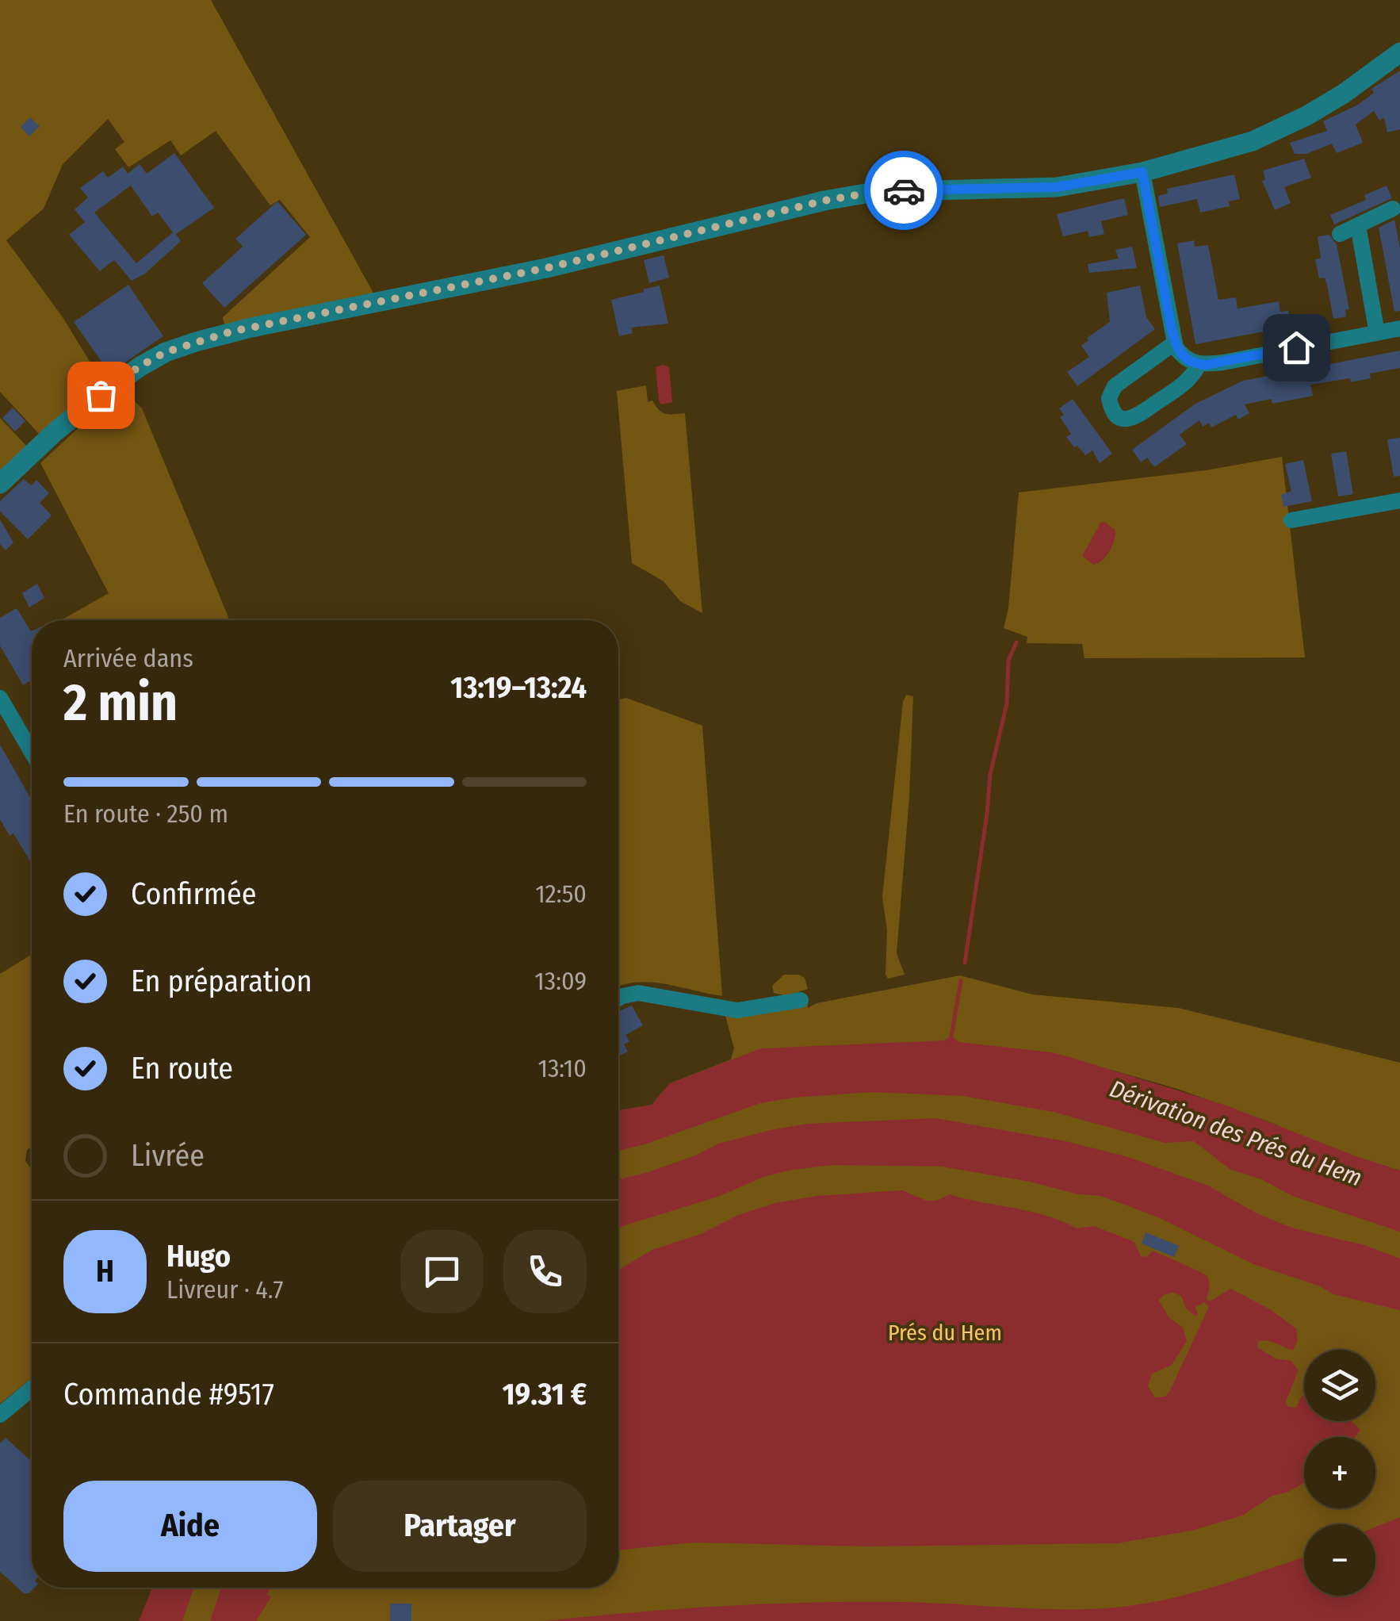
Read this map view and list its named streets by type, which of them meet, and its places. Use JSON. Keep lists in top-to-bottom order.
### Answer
{
  "water": ["Dérivation des Prés du Hem"],
  "parks": ["Prés du Hem"],
  "page": {
    "heading": ["2 min", "Arrivée dans", "13:19–13:24"],
    "panel": [
      "Hugo",
      "Livreur · 4.7",
      "Commande #9517",
      "19.31 €"
    ],
    "bar": "En route · 250 m",
    "list": [
      ["Confirmée", "12:50"],
      ["En préparation", "13:09"],
      ["En route", "13:10"],
      "Livrée"
    ],
    "round": "H",
    "map_buttons": ["+", "−"],
    "buttons": ["Aide", "Partager"]
  }
}
